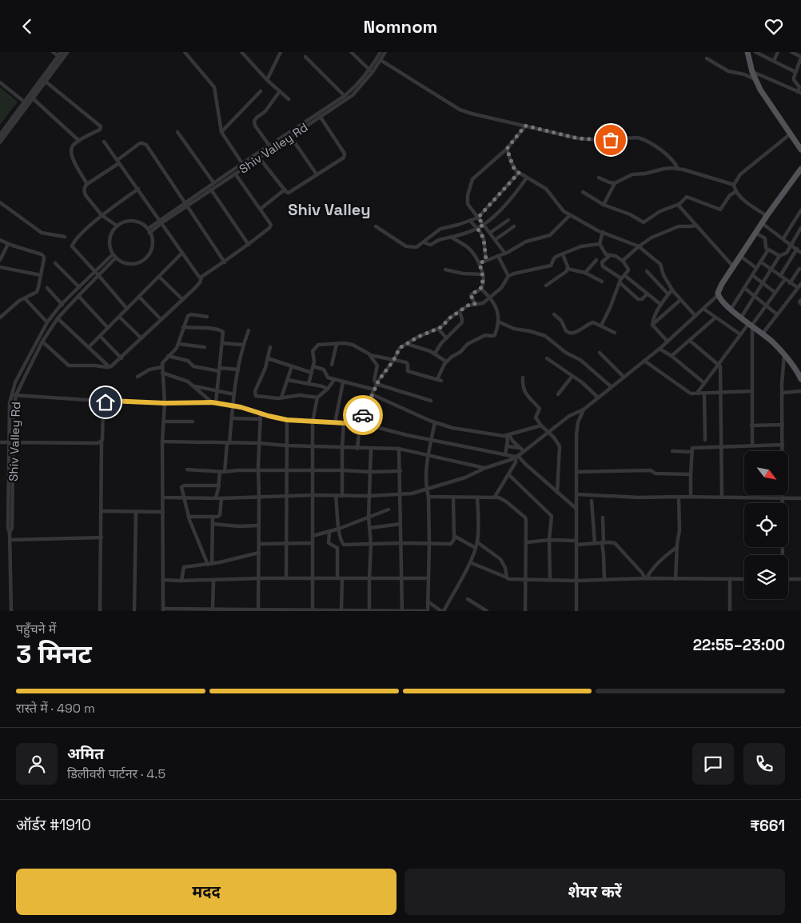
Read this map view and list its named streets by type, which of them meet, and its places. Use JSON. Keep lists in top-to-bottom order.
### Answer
{
  "streets": {
    "street": ["Shiv Valley Rd"]
  },
  "districts": ["Shiv Valley"],
  "north": "bottom right",
  "page": {
    "header": "Nomnom",
    "heading": ["3 मिनट", "पहुँचने में", "22:55–23:00"],
    "panel": [
      "अमित",
      "डिलीवरी पार्टनर · 4.5",
      "ऑर्डर #1910",
      "₹661"
    ],
    "bar": "रास्ते में · 490 m",
    "buttons": ["मदद", "शेयर करें"]
  }
}
